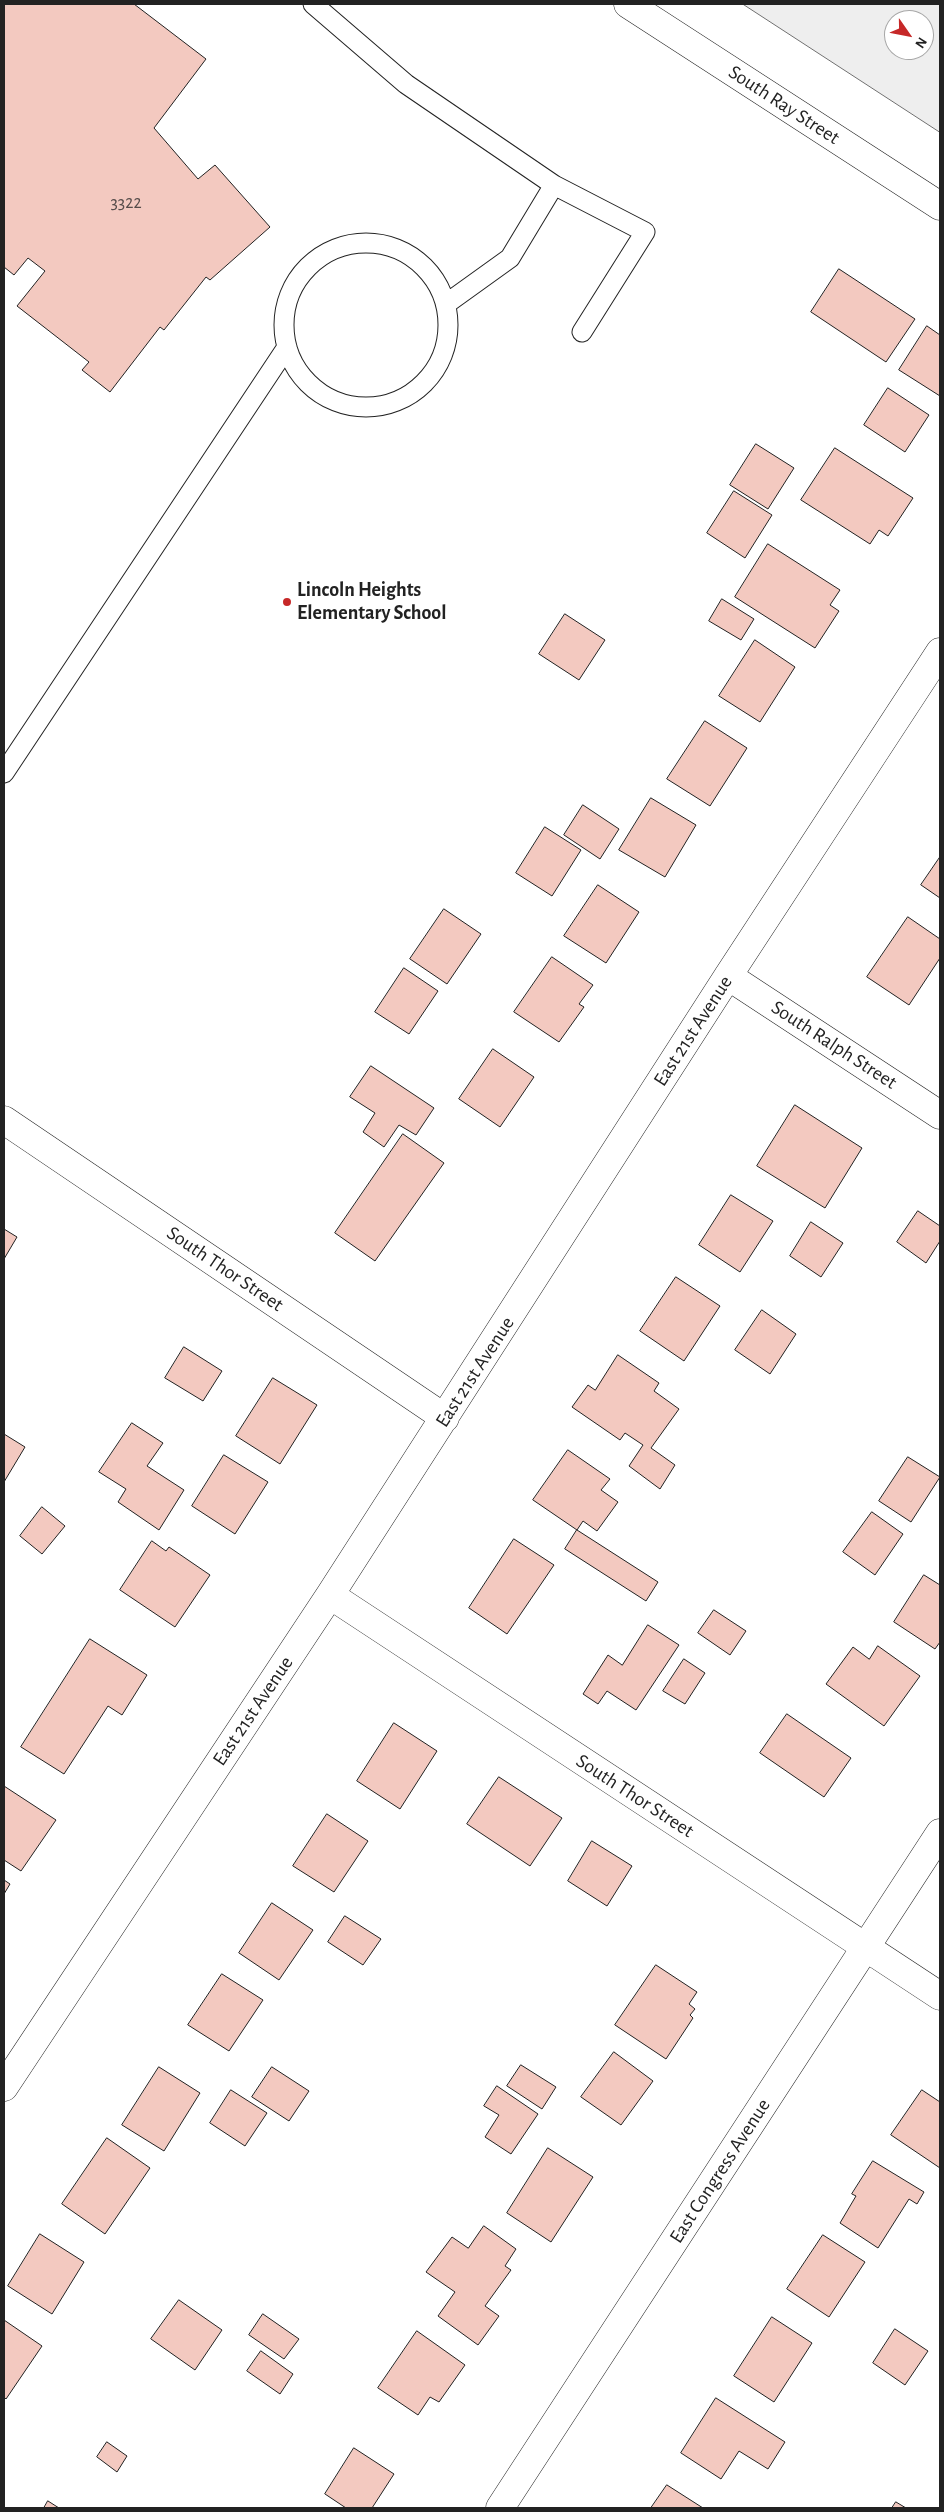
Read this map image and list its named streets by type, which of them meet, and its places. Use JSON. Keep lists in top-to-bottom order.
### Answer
{
  "streets": {
    "street": [
      "South Ray Street",
      "East 21st Avenue",
      "South Ralph Street",
      "South Thor Street",
      "East Congress Avenue"
    ]
  },
  "crossings": [
    ["East 21st Avenue", "South Ralph Street"],
    ["East 21st Avenue", "South Thor Street"],
    ["South Thor Street", "East Congress Avenue"]
  ],
  "places": ["Lincoln Heights Elementary School"],
  "house_numbers": ["3322"],
  "north": "bottom right"
}
